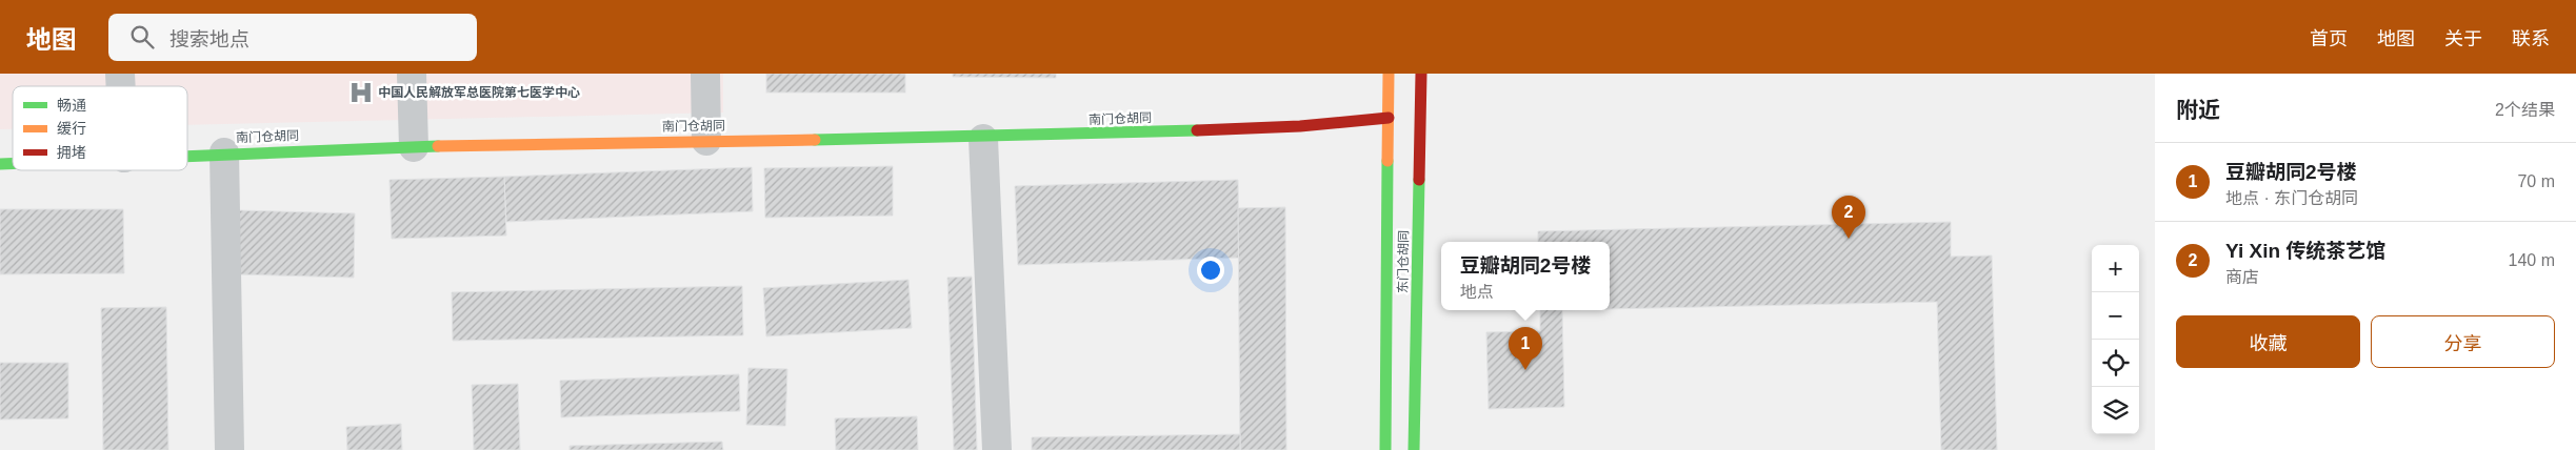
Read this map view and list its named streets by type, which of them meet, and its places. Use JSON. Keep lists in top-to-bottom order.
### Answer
{
  "streets": {
    "street": ["南门仓胡同", "东门仓胡同"]
  },
  "crossings": [
    ["南门仓胡同", "东门仓胡同"]
  ],
  "places": {
    "hospital": ["中国人民解放军总医院第七医学中心"]
  },
  "legend": ["畅通", "缓行", "拥堵"],
  "page": {
    "header": "地图",
    "search": "搜索地点",
    "nav": [
      "首页",
      "地图",
      "关于",
      "联系"
    ],
    "heading": ["附近", "2个结果"],
    "list": [
      {
        "mark": "1",
        "name": "豆瓣胡同2号楼",
        "note": "地点 · 东门仓胡同",
        "value": "70 m"
      },
      {
        "mark": "2",
        "name": "Yi Xin 传统茶艺馆",
        "note": "商店",
        "value": "140 m"
      }
    ],
    "pins": ["2", "1"],
    "popup": ["豆瓣胡同2号楼", "地点"],
    "map_buttons": ["+", "−"],
    "buttons": ["收藏", "分享"]
  }
}
